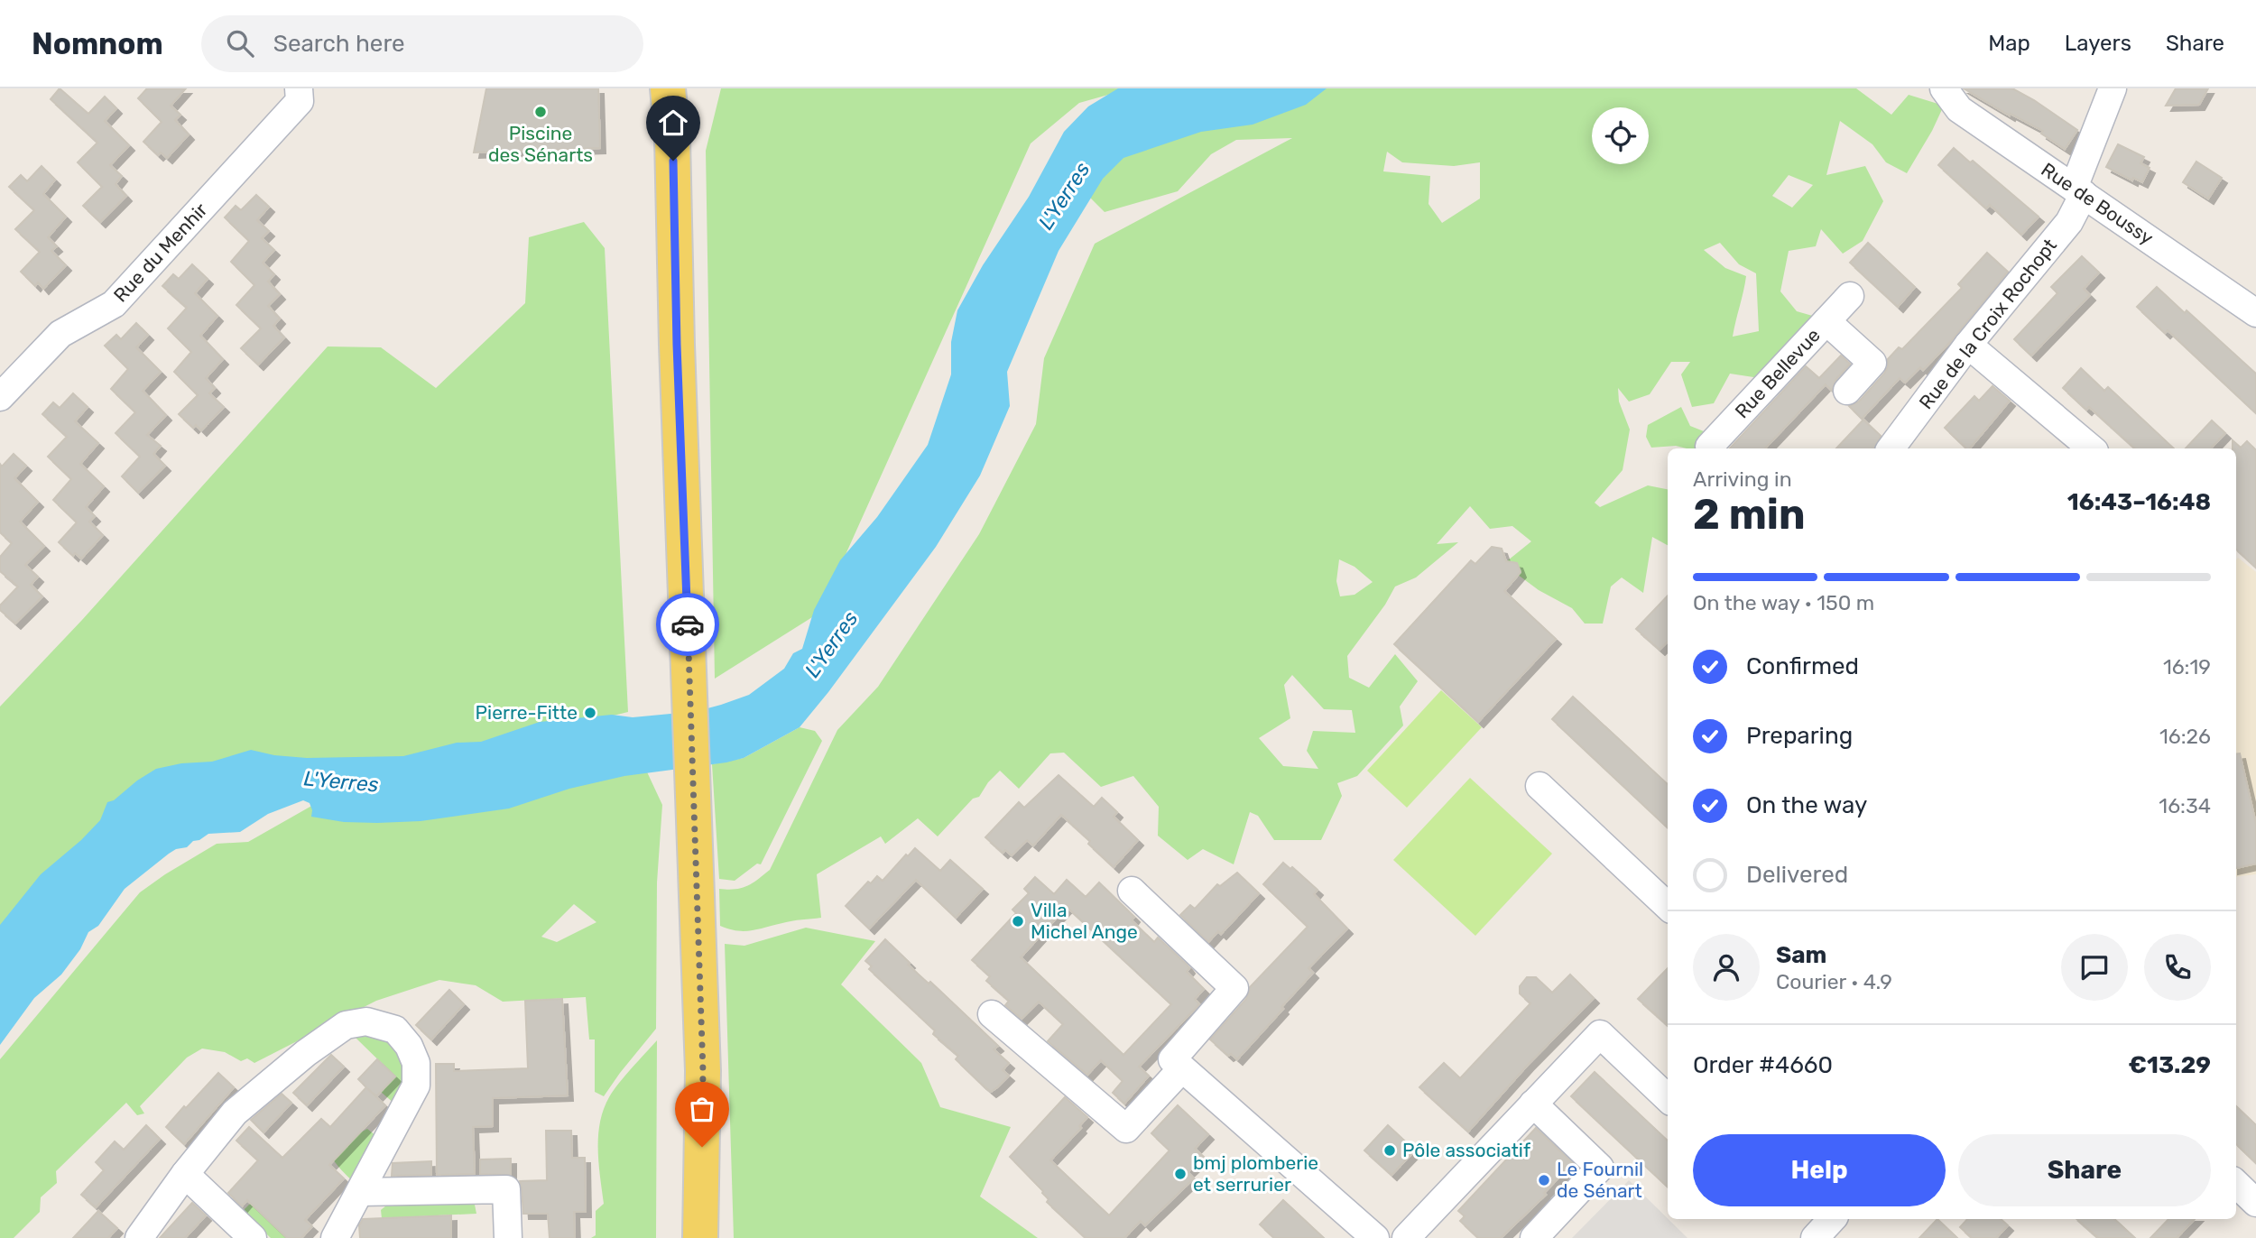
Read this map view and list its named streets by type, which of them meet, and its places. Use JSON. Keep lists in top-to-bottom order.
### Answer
{
  "streets": {
    "street": [
      "Rue de Boussy",
      "Rue du Menhir",
      "Rue de la Croix Rochopt",
      "Rue Bellevue"
    ]
  },
  "crossings": [
    ["Rue de Boussy", "Rue de la Croix Rochopt"]
  ],
  "water": ["L'Yerres"],
  "places": [
    "Piscine des Sénarts",
    "Pierre-Fitte",
    "Villa Michel Ange",
    "Pôle associatif",
    "bmj plomberie et serrurier",
    "Le Fournil de Sénart"
  ],
  "page": {
    "header": "Nomnom",
    "search": "Search here",
    "nav": ["Map", "Layers", "Share"],
    "heading": ["2 min", "Arriving in", "16:43–16:48"],
    "panel": [
      "Sam",
      "Courier · 4.9",
      "Order #4660",
      "€13.29"
    ],
    "bar": "On the way · 150 m",
    "list": [
      ["Confirmed", "16:19"],
      ["Preparing", "16:26"],
      ["On the way", "16:34"],
      "Delivered"
    ],
    "buttons": ["Help", "Share"]
  }
}
